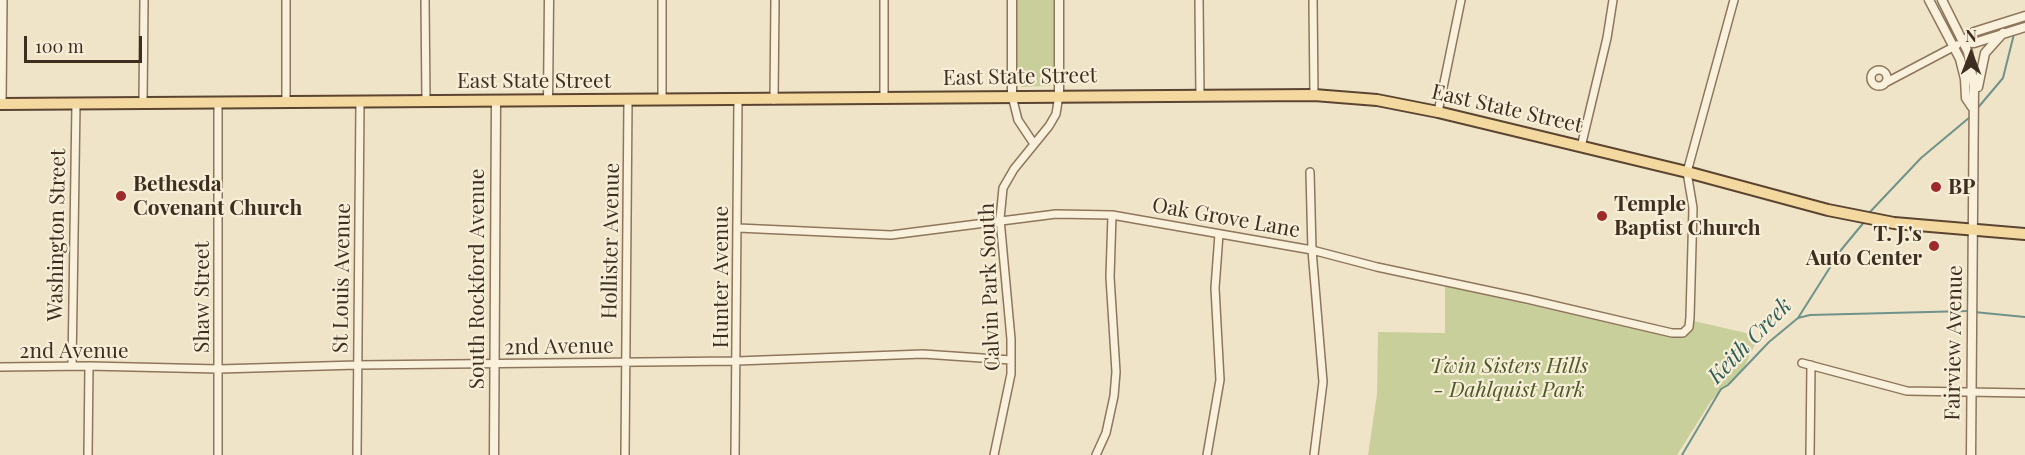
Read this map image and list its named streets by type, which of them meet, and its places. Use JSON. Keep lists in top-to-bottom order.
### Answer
{
  "streets": {
    "main road": ["East State Street"],
    "street": [
      "Oak Grove Lane",
      "Washington Street",
      "Hollister Avenue",
      "Hunter Avenue",
      "St Louis Avenue",
      "South Rockford Avenue",
      "Calvin Park South",
      "Shaw Street",
      "Fairview Avenue",
      "2nd Avenue"
    ]
  },
  "crossings": [
    ["East State Street", "Oak Grove Lane"],
    ["East State Street", "Washington Street"],
    ["East State Street", "Hollister Avenue"],
    ["East State Street", "Hunter Avenue"],
    ["East State Street", "St Louis Avenue"],
    ["East State Street", "South Rockford Avenue"],
    ["East State Street", "Calvin Park South"],
    ["East State Street", "Shaw Street"],
    ["East State Street", "Fairview Avenue"],
    ["Oak Grove Lane", "Hunter Avenue"],
    ["Oak Grove Lane", "Calvin Park South"],
    ["Washington Street", "2nd Avenue"],
    ["Hollister Avenue", "2nd Avenue"],
    ["Hunter Avenue", "2nd Avenue"],
    ["St Louis Avenue", "2nd Avenue"],
    ["South Rockford Avenue", "2nd Avenue"],
    ["Calvin Park South", "2nd Avenue"],
    ["Shaw Street", "2nd Avenue"]
  ],
  "water": ["Keith Creek"],
  "parks": ["Twin Sisters Hills - Dahlquist Park"],
  "places": [
    "BP",
    "Bethesda Covenant Church",
    "Temple Baptist Church",
    "T. J.'s Auto Center"
  ],
  "scale_bar": "100 m",
  "north": "top"
}
